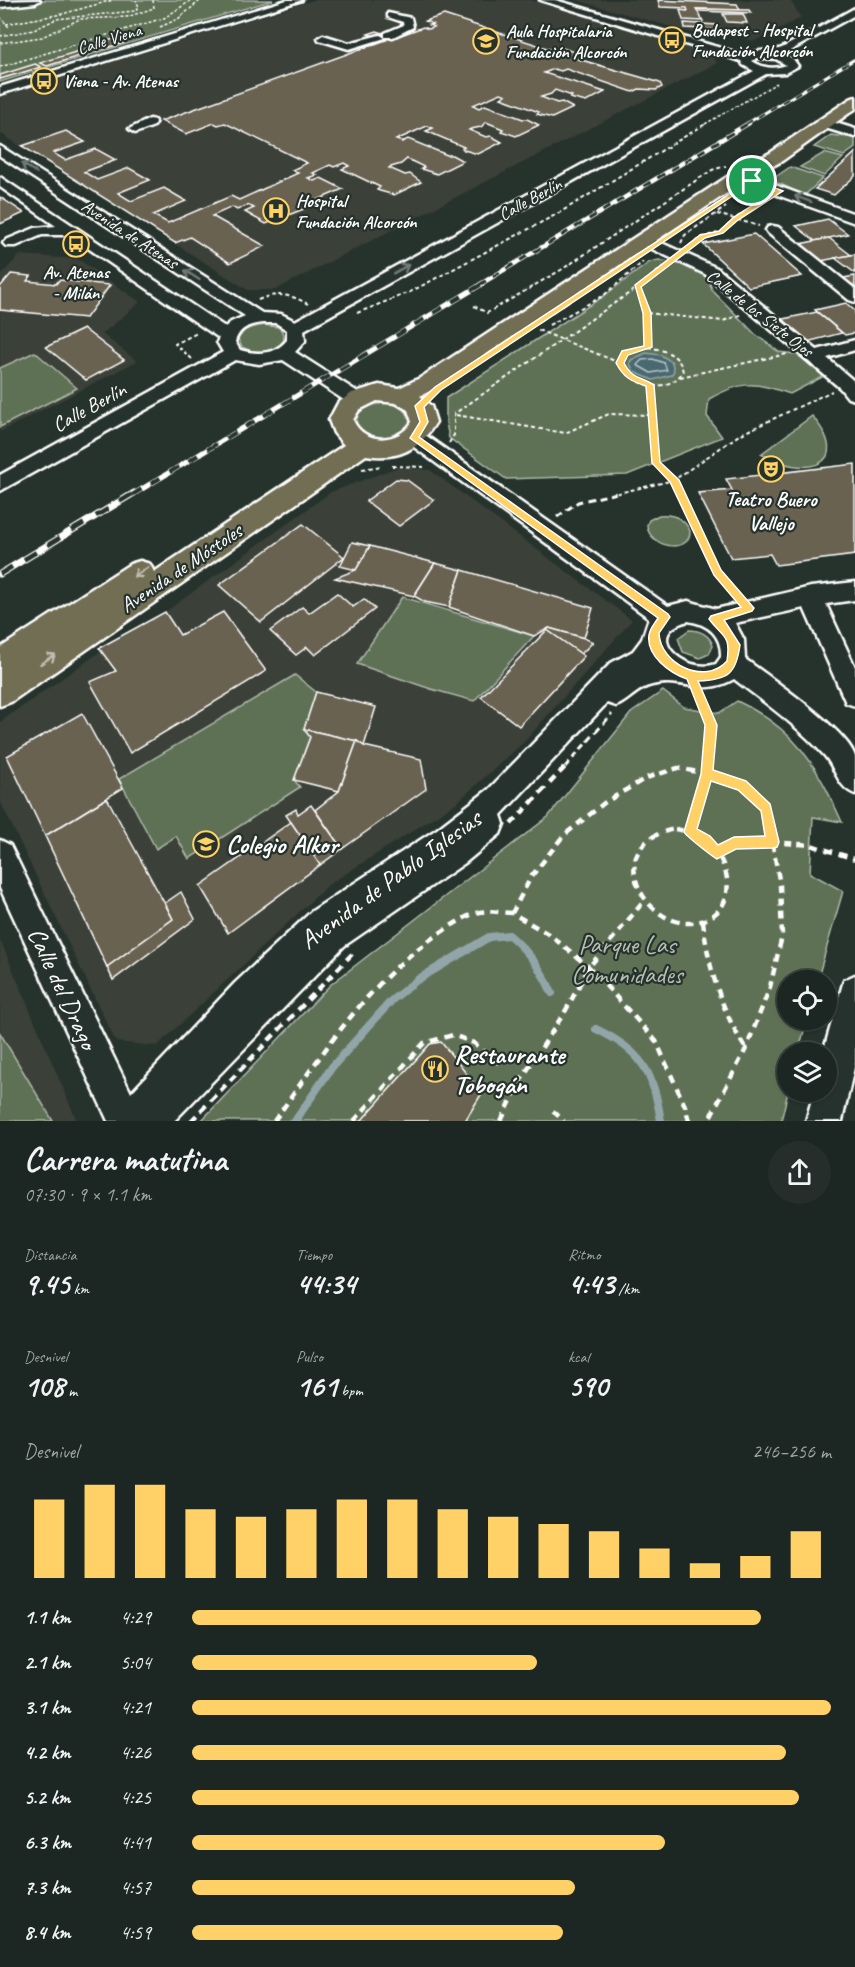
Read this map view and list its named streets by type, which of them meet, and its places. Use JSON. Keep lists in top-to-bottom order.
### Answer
{
  "streets": {
    "main road": ["Avenida de Móstoles"],
    "street": [
      "Calle Viena",
      "Calle Berlín",
      "Avenida de Atenas",
      "Calle de los Siete Ojos",
      "Avenida de Pablo Iglesias",
      "Calle del Drago"
    ]
  },
  "crossings": [
    ["Avenida de Pablo Iglesias", "Calle del Drago"]
  ],
  "parks": ["Parque Las Comunidades"],
  "places": {
    "bus stop": ["Budapest - Hospital Fundación Alcorcón", "Viena - Av. Atenas", "Av. Atenas - Milán"],
    "school or university": ["Aula Hospitalaria Fundación Alcorcón", "Colegio Alkor"],
    "hospital": ["Hospital Fundación Alcorcón"],
    "theatre": ["Teatro Buero Vallejo"],
    "restaurant": ["Restaurante Tobogán"]
  },
  "page": {
    "heading": ["Carrera matutina", "07:30 · 9 × 1.1 km"],
    "stats": [
      ["Distancia", "9.45 km"],
      ["Tiempo", "44:34"],
      ["Ritmo", "4:43 /km"],
      ["Desnivel", "108 m"],
      ["Pulso", "161 bpm"],
      ["kcal", "590"]
    ],
    "chart": ["Desnivel", "246–256 m"],
    "list": [
      {
        "name": "1.1 km",
        "note": "4:29"
      },
      {
        "name": "2.1 km",
        "note": "5:04"
      },
      {
        "name": "3.1 km",
        "note": "4:21"
      },
      {
        "name": "4.2 km",
        "note": "4:26"
      },
      {
        "name": "5.2 km",
        "note": "4:25"
      },
      {
        "name": "6.3 km",
        "note": "4:41"
      },
      {
        "name": "7.3 km",
        "note": "4:57"
      },
      {
        "name": "8.4 km",
        "note": "4:59"
      }
    ]
  }
}
